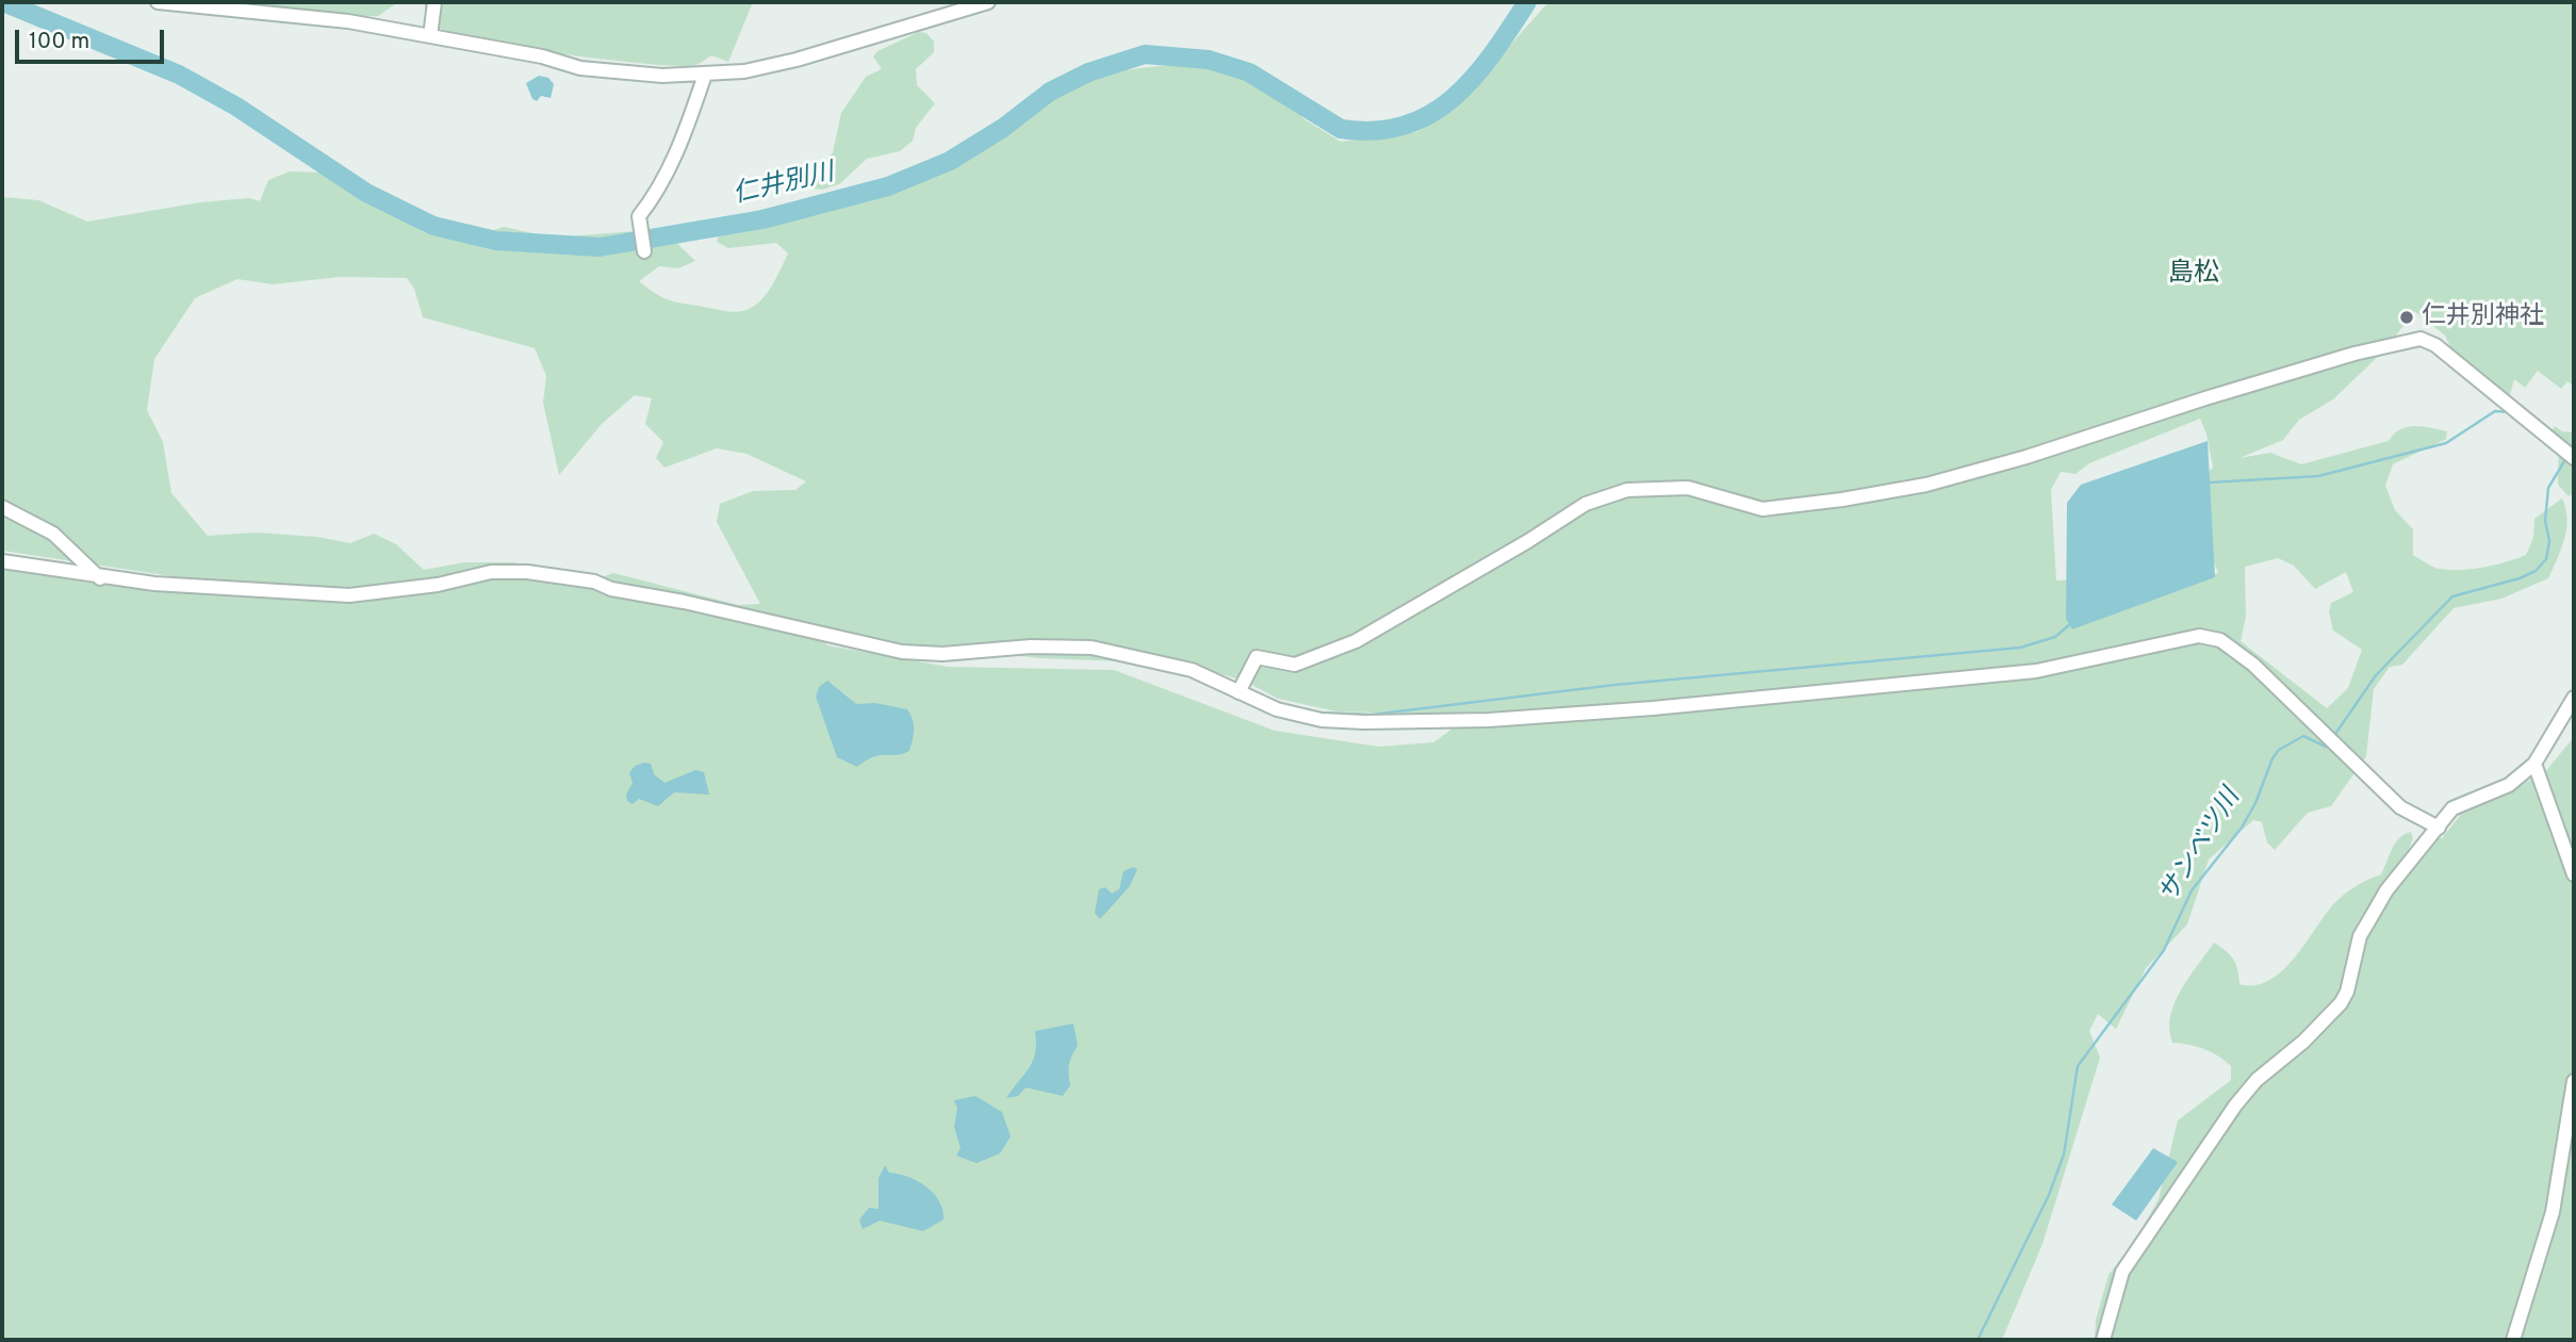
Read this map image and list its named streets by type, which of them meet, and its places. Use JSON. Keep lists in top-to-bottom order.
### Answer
{
  "districts": ["島松"],
  "water": ["仁井別川", "サンベツ川"],
  "places": ["仁井別神社"],
  "scale_bar": "100 m"
}
